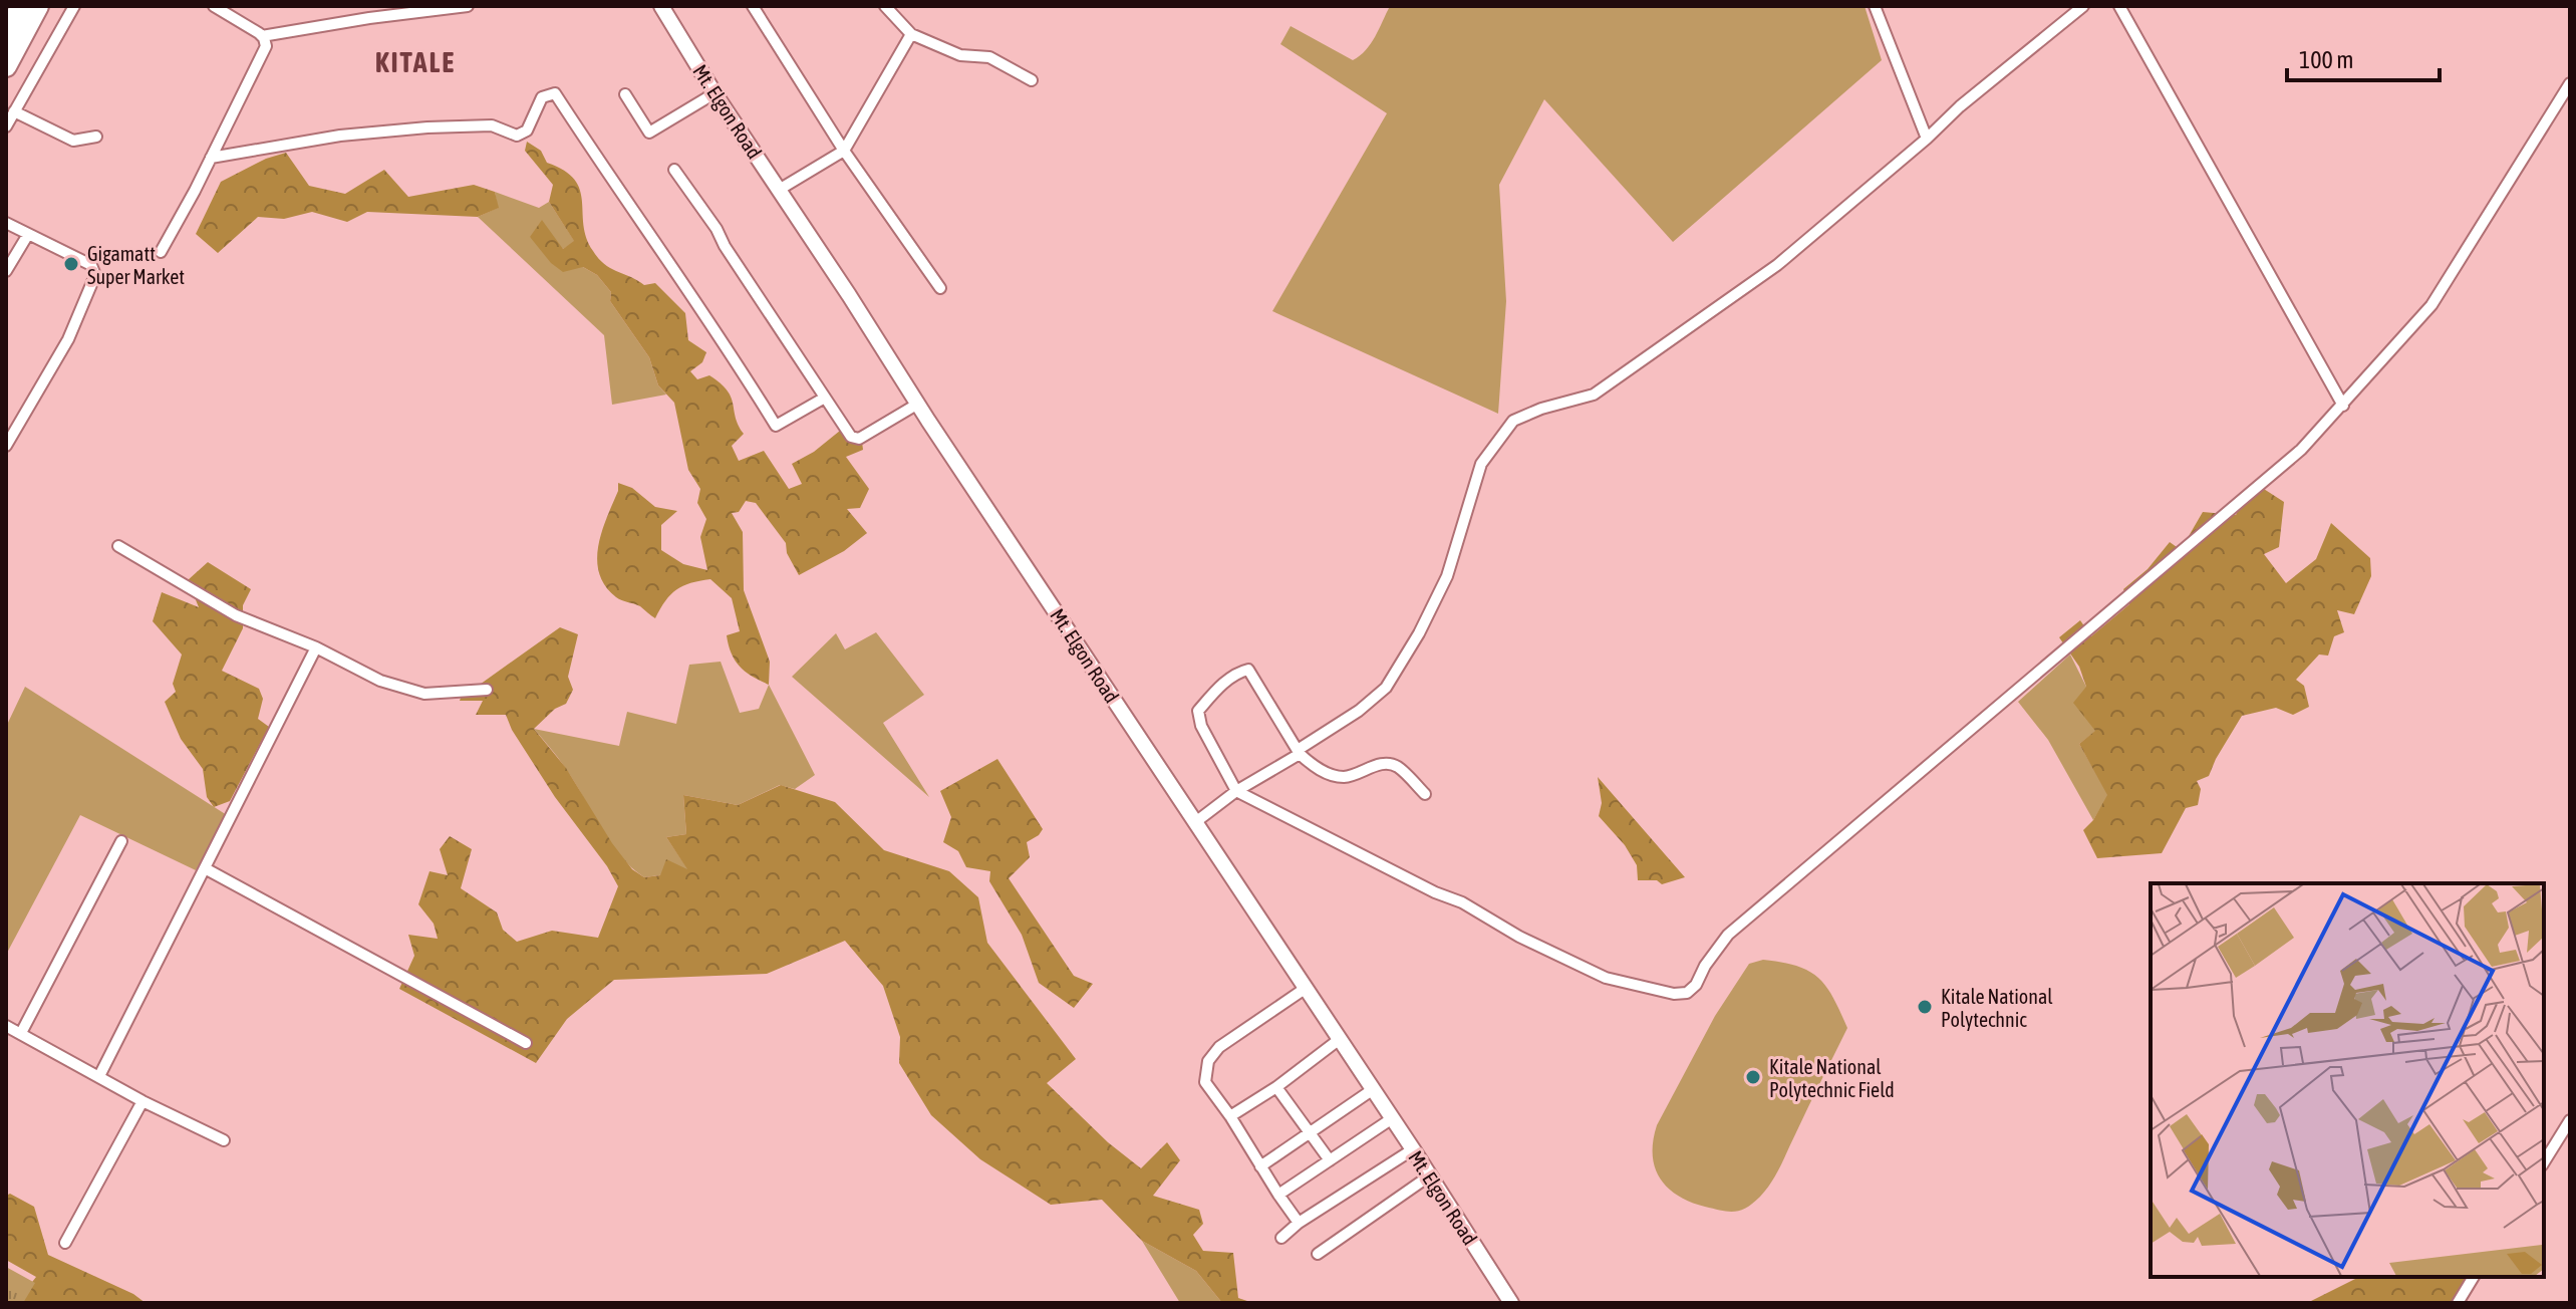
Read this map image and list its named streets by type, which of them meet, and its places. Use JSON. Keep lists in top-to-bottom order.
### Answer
{
  "streets": {
    "street": ["Mt. Elgon Road"]
  },
  "districts": ["KITALE"],
  "places": ["Gigamatt Super Market", "Kitale National Polytechnic", "Kitale National Polytechnic Field"],
  "scale_bar": "100 m"
}
